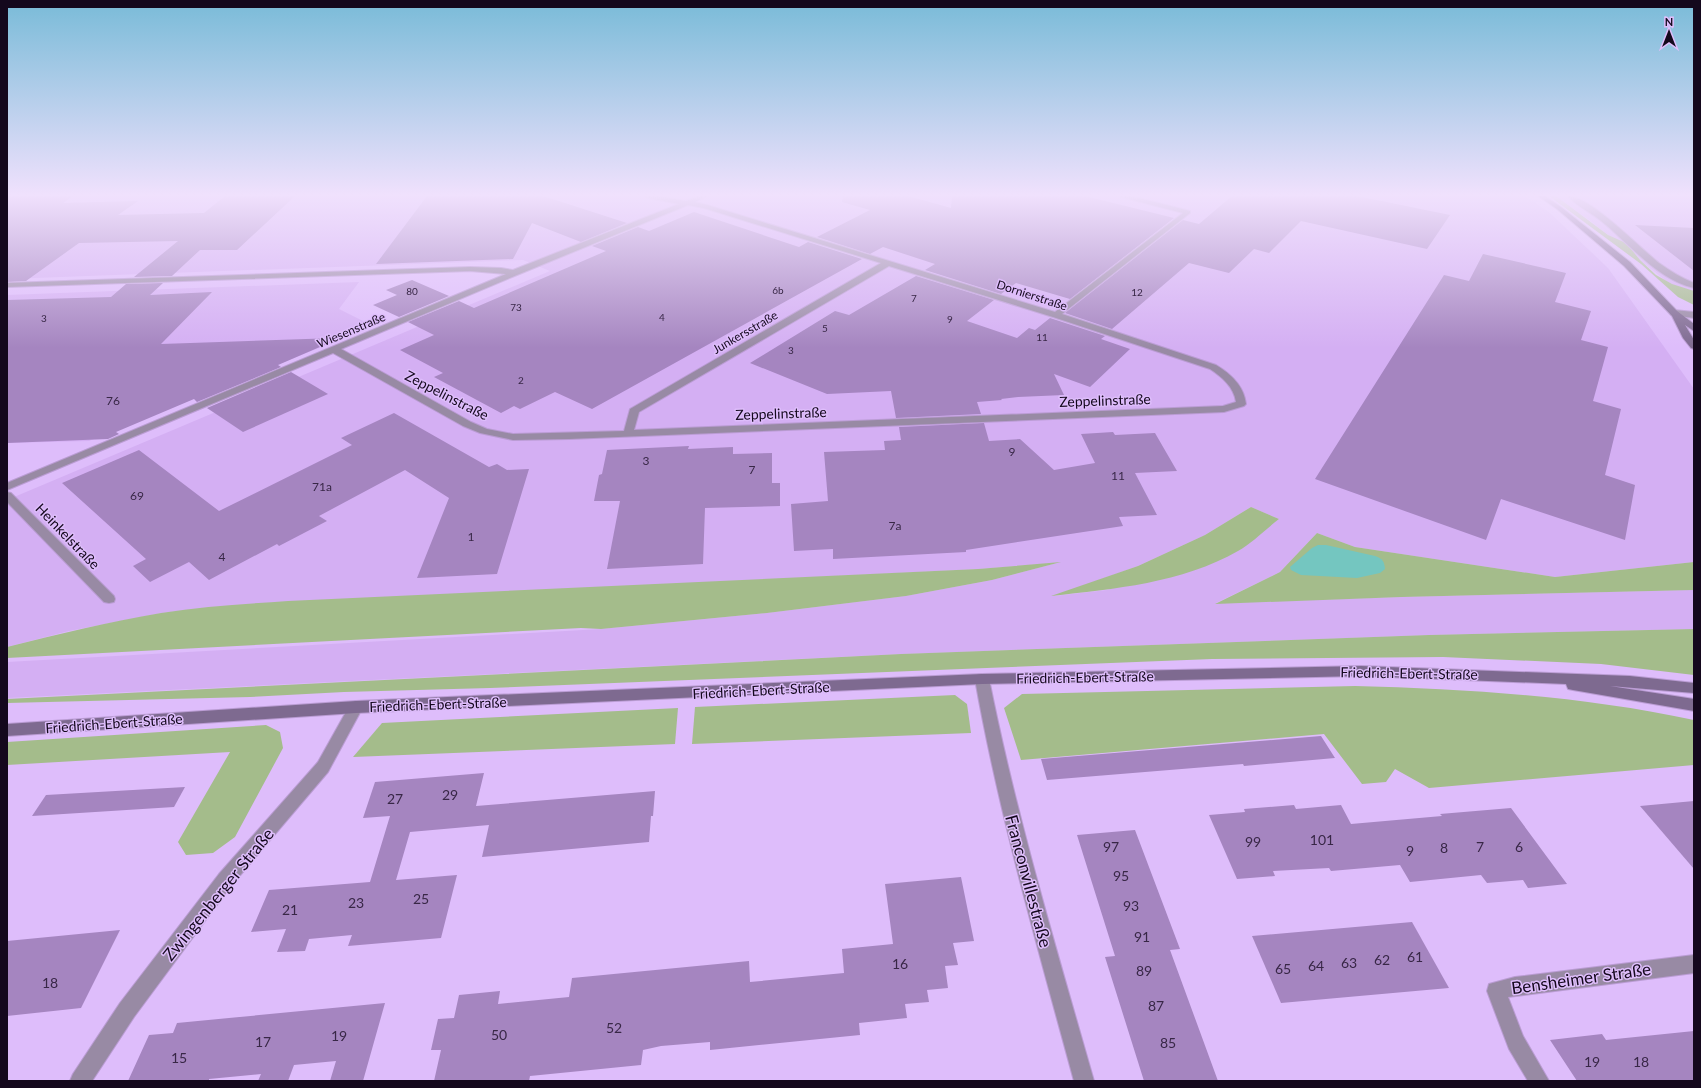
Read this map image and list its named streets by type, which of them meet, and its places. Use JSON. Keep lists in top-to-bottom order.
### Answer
{
  "streets": {
    "street": [
      "Dornierstraße",
      "Wiesenstraße",
      "Junkersstraße",
      "Zeppelinstraße",
      "Heinkelstraße",
      "Friedrich-Ebert-Straße",
      "Franconvillestraße",
      "Zwingenberger Straße",
      "Bensheimer Straße"
    ]
  },
  "crossings": [
    ["Dornierstraße", "Junkersstraße"],
    ["Dornierstraße", "Zeppelinstraße"],
    ["Wiesenstraße", "Zeppelinstraße"],
    ["Junkersstraße", "Zeppelinstraße"],
    ["Friedrich-Ebert-Straße", "Franconvillestraße"],
    ["Friedrich-Ebert-Straße", "Zwingenberger Straße"]
  ],
  "house_numbers": [
    "6b",
    "80",
    "12",
    "7",
    "73",
    "4",
    "3",
    "9",
    "5",
    "11",
    "3",
    "2",
    "76",
    "9",
    "3",
    "7",
    "11",
    "71a",
    "69",
    "7a",
    "1",
    "4",
    "29",
    "27",
    "101",
    "99",
    "97",
    "7",
    "6",
    "8",
    "9",
    "95",
    "25",
    "23",
    "93",
    "21",
    "91",
    "61",
    "62",
    "63",
    "16",
    "64",
    "65",
    "89",
    "18",
    "87",
    "52",
    "50",
    "19",
    "17",
    "85",
    "15",
    "19",
    "18"
  ],
  "north": "top"
}
